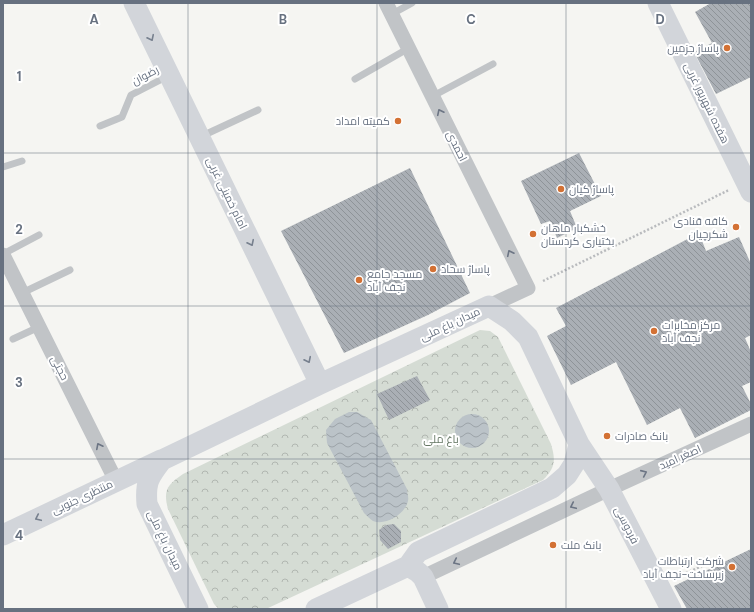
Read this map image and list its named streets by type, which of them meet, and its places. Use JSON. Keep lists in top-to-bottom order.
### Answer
{
  "streets": {
    "main road": [
      "هفده شهریور غربی",
      "امام خمینی غربی",
      "میدان باغ ملی",
      "منتظری جنوبی",
      "فردوسی"
    ],
    "street": ["احمدی", "حجتی", "اصغر امید"],
    "lane": ["رضوان"]
  },
  "crossings": [
    ["رضوان", "امام خمینی غربی"],
    ["امام خمینی غربی", "میدان باغ ملی"],
    ["میدان باغ ملی", "منتظری جنوبی"],
    ["میدان باغ ملی", "فردوسی"],
    ["حجتی", "منتظری جنوبی"],
    ["اصغر امید", "فردوسی"]
  ],
  "one_way": [
    "احمدی",
    "امام خمینی غربی",
    "حجتی",
    "منتظری جنوبی"
  ],
  "parks": ["باغ ملی"],
  "places": [
    "پاساژ جزمین",
    "کمیته امداد",
    "پاساژ کیان",
    "کافه قنادی شکرچیان",
    "خشکبار ماهان بختیاری کردستان",
    "پاساژ سحاد",
    "مسجد جامع نجف آباد",
    "مرکز مخابرات نجف آباد",
    "بانک صادرات",
    "بانک ملت",
    "شرکت ارتباطات زیرساخت-نجف آباد"
  ],
  "grid": {
    "columns": [
      "A",
      "B",
      "C",
      "D"
    ],
    "rows": [
      "1",
      "2",
      "3",
      "4"
    ]
  }
}
